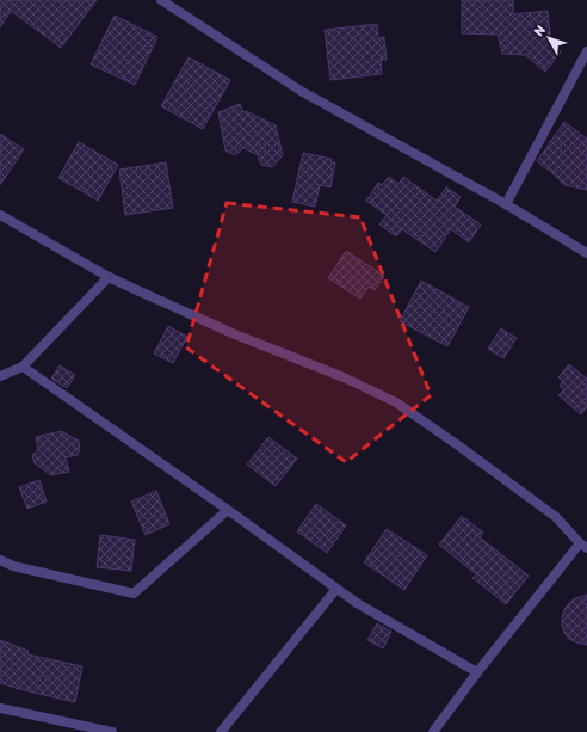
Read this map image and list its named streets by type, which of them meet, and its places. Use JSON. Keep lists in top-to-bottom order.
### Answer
{
  "north": "top left"
}
